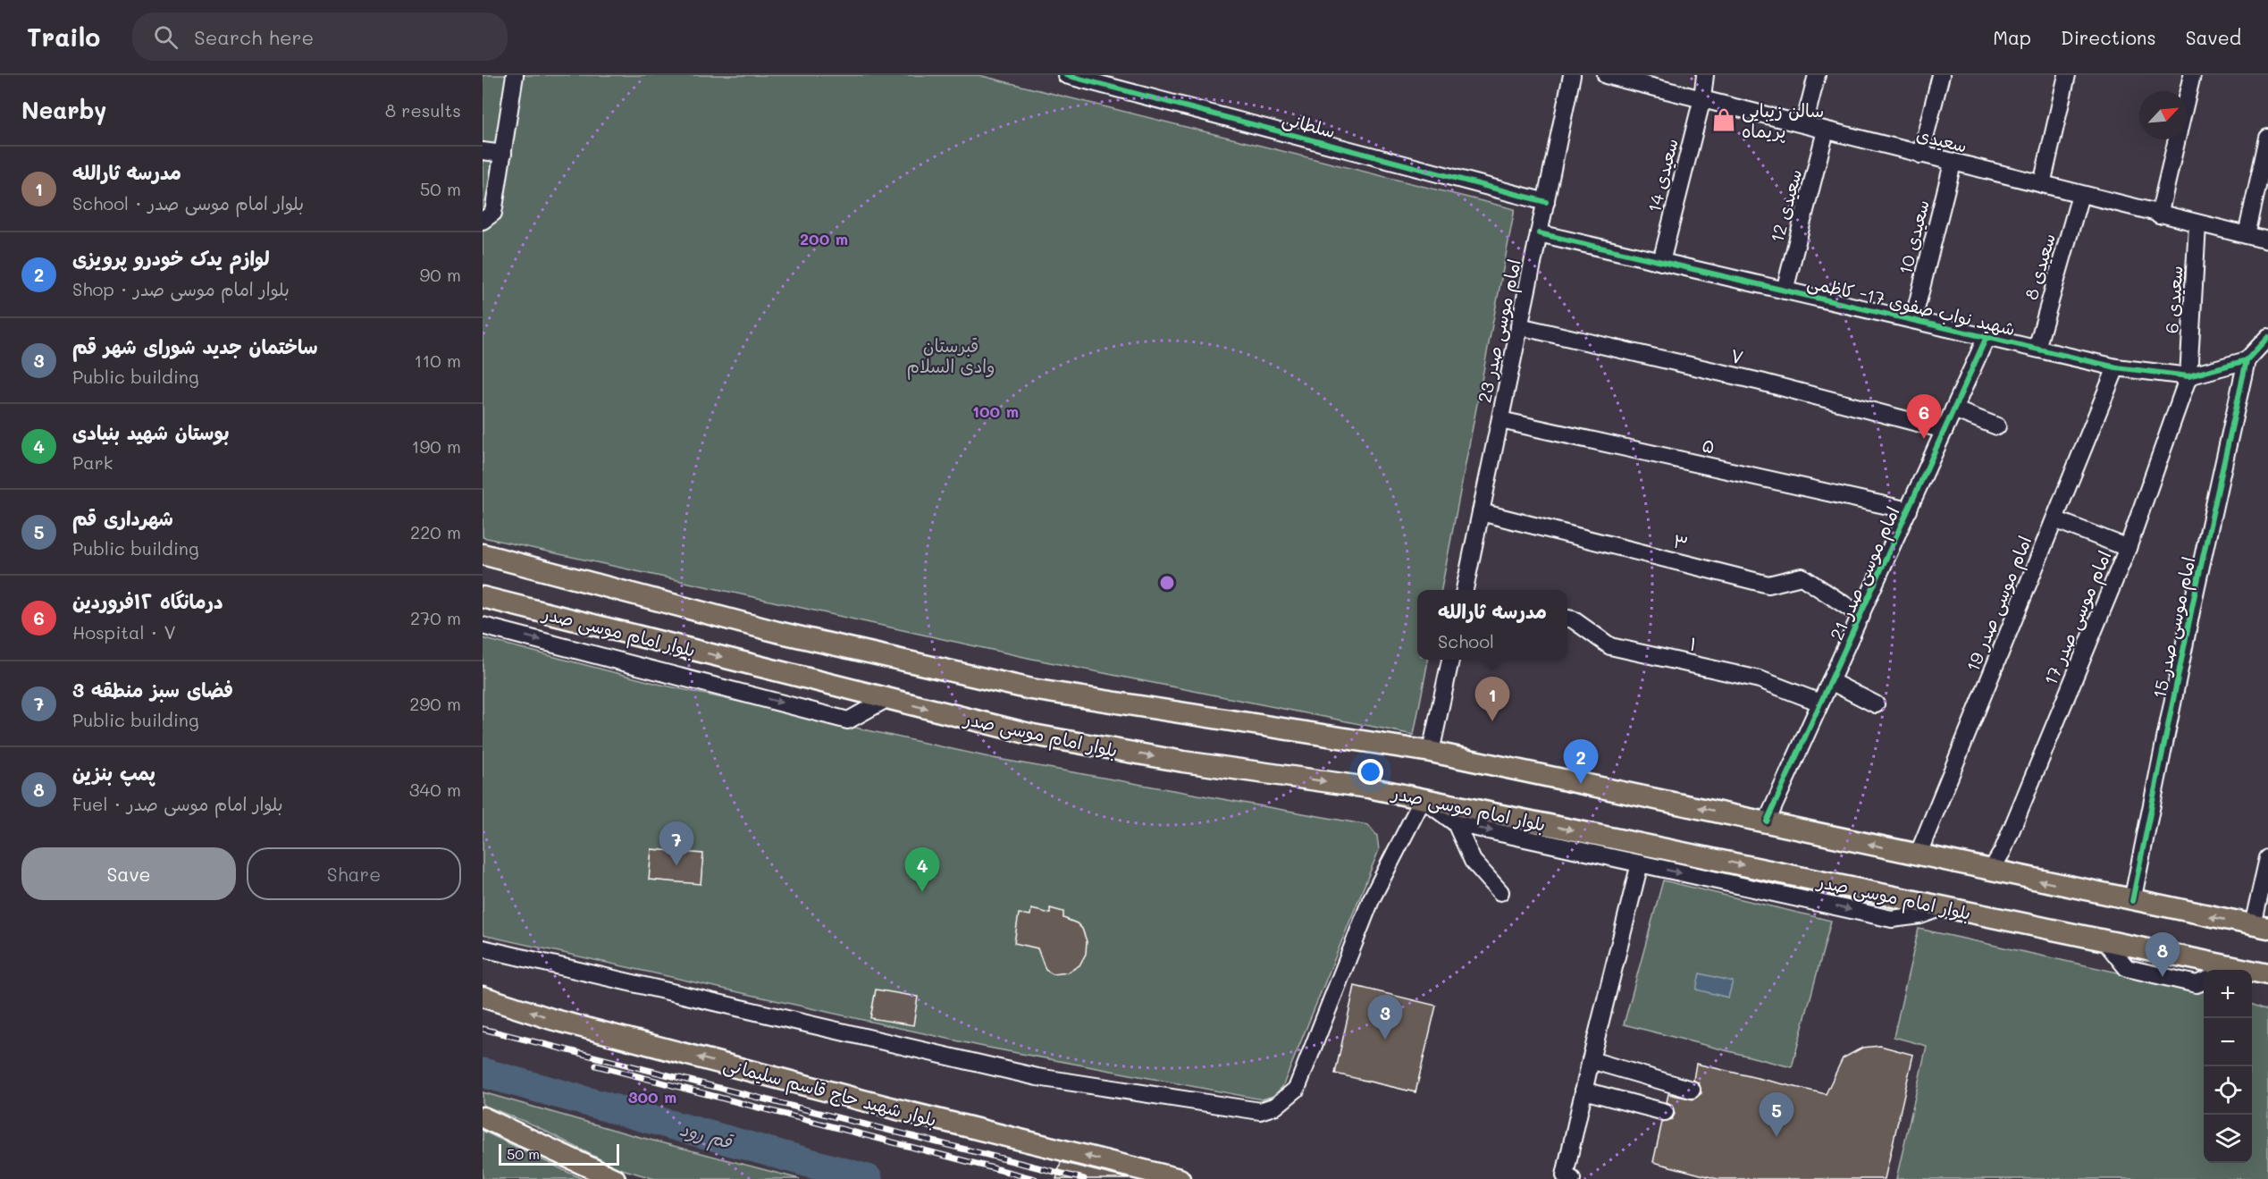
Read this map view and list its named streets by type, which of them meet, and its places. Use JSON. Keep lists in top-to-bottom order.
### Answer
{
  "streets": {
    "main road": ["بلوار امام موسی صدر", "بلوار شهید حاج قاسم سلیمانی"],
    "street": [
      "سلطانی",
      "سعیدی",
      "سعیدی 14",
      "سعیدی 12",
      "سعیدی 10",
      "سعیدی 8",
      "سعیدی 6",
      "شهید نواب صفوی 17- کاظمی",
      "امام موسی صدر 23",
      "۷",
      "۵",
      "۳",
      "امام موسی صدر 21",
      "امام موسی صدر 19",
      "امام موسی صدر 17",
      "امام موسی صدر 15",
      "۱"
    ]
  },
  "crossings": [
    ["سلطانی", "امام موسی صدر 23"],
    ["سعیدی", "سعیدی 14"],
    ["سعیدی", "سعیدی 12"],
    ["سعیدی", "سعیدی 10"],
    ["سعیدی", "سعیدی 8"],
    ["سعیدی", "سعیدی 6"],
    ["سعیدی 14", "شهید نواب صفوی 17- کاظمی"],
    ["سعیدی 12", "شهید نواب صفوی 17- کاظمی"],
    ["سعیدی 10", "شهید نواب صفوی 17- کاظمی"],
    ["سعیدی 8", "شهید نواب صفوی 17- کاظمی"],
    ["سعیدی 6", "شهید نواب صفوی 17- کاظمی"],
    ["سعیدی 6", "امام موسی صدر 17"],
    ["شهید نواب صفوی 17- کاظمی", "امام موسی صدر 23"],
    ["شهید نواب صفوی 17- کاظمی", "امام موسی صدر 21"],
    ["شهید نواب صفوی 17- کاظمی", "امام موسی صدر 19"],
    ["شهید نواب صفوی 17- کاظمی", "امام موسی صدر 17"],
    ["شهید نواب صفوی 17- کاظمی", "امام موسی صدر 15"],
    ["امام موسی صدر 23", "۷"],
    ["امام موسی صدر 23", "۵"],
    ["امام موسی صدر 23", "۳"],
    ["۷", "امام موسی صدر 21"],
    ["۵", "امام موسی صدر 21"],
    ["۳", "امام موسی صدر 21"],
    ["امام موسی صدر 21", "۱"]
  ],
  "one_way": ["بلوار شهید حاج قاسم سلیمانی"],
  "water": ["قم رود"],
  "parks": ["قبرستان وادی السلام"],
  "places": {
    "shop": ["سالن زیبایی پریماه"]
  },
  "scale_bar": "50 m",
  "north": "top right",
  "page": {
    "header": "Trailo",
    "search": "Search here",
    "nav": ["Map", "Directions", "Saved"],
    "heading": ["Nearby", "8 results"],
    "list": [
      {
        "mark": "1",
        "name": "مدرسه ثارالله",
        "note": "School · بلوار امام موسی صدر",
        "value": "50 m"
      },
      {
        "mark": "2",
        "name": "لوازم یدک خودرو پرویزی",
        "note": "Shop · بلوار امام موسی صدر",
        "value": "90 m"
      },
      {
        "mark": "3",
        "name": "ساختمان جدید شورای شهر قم",
        "note": "Public building",
        "value": "110 m"
      },
      {
        "mark": "4",
        "name": "بوستان شهید بنیادی",
        "note": "Park",
        "value": "190 m"
      },
      {
        "mark": "5",
        "name": "شهرداری قم",
        "note": "Public building",
        "value": "220 m"
      },
      {
        "mark": "6",
        "name": "درمانگاه ١٢فروردین",
        "note": "Hospital · ۷",
        "value": "270 m"
      },
      {
        "mark": "7",
        "name": "فضای سبز منطقه 3",
        "note": "Public building",
        "value": "290 m"
      },
      {
        "mark": "8",
        "name": "پمپ بنزین",
        "note": "Fuel · بلوار امام موسی صدر",
        "value": "340 m"
      }
    ],
    "pins": [
      "6",
      "1",
      "2",
      "7",
      "4",
      "8",
      "3",
      "5"
    ],
    "popup": ["مدرسه ثارالله", "School"],
    "buttons": ["Save", "Share"],
    "map_buttons": ["+", "−"],
    "scale": "50 m"
  },
  "rings": ["200 m", "100 m", "300 m"]
}
